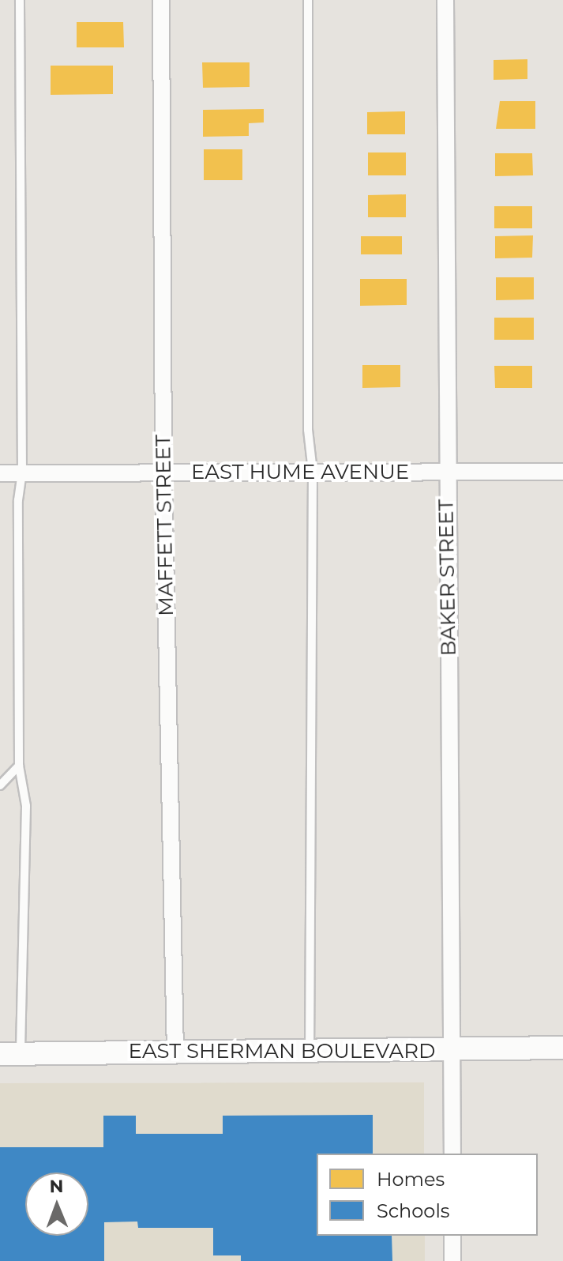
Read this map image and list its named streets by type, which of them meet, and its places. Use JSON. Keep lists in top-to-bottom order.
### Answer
{
  "streets": {
    "main road": ["EAST SHERMAN BOULEVARD"],
    "street": ["EAST HUME AVENUE", "MAFFETT STREET", "BAKER STREET"]
  },
  "crossings": [
    ["EAST HUME AVENUE", "MAFFETT STREET"],
    ["EAST HUME AVENUE", "BAKER STREET"],
    ["MAFFETT STREET", "EAST SHERMAN BOULEVARD"],
    ["BAKER STREET", "EAST SHERMAN BOULEVARD"]
  ],
  "legend": ["Homes", "Schools"],
  "north": "top"
}
